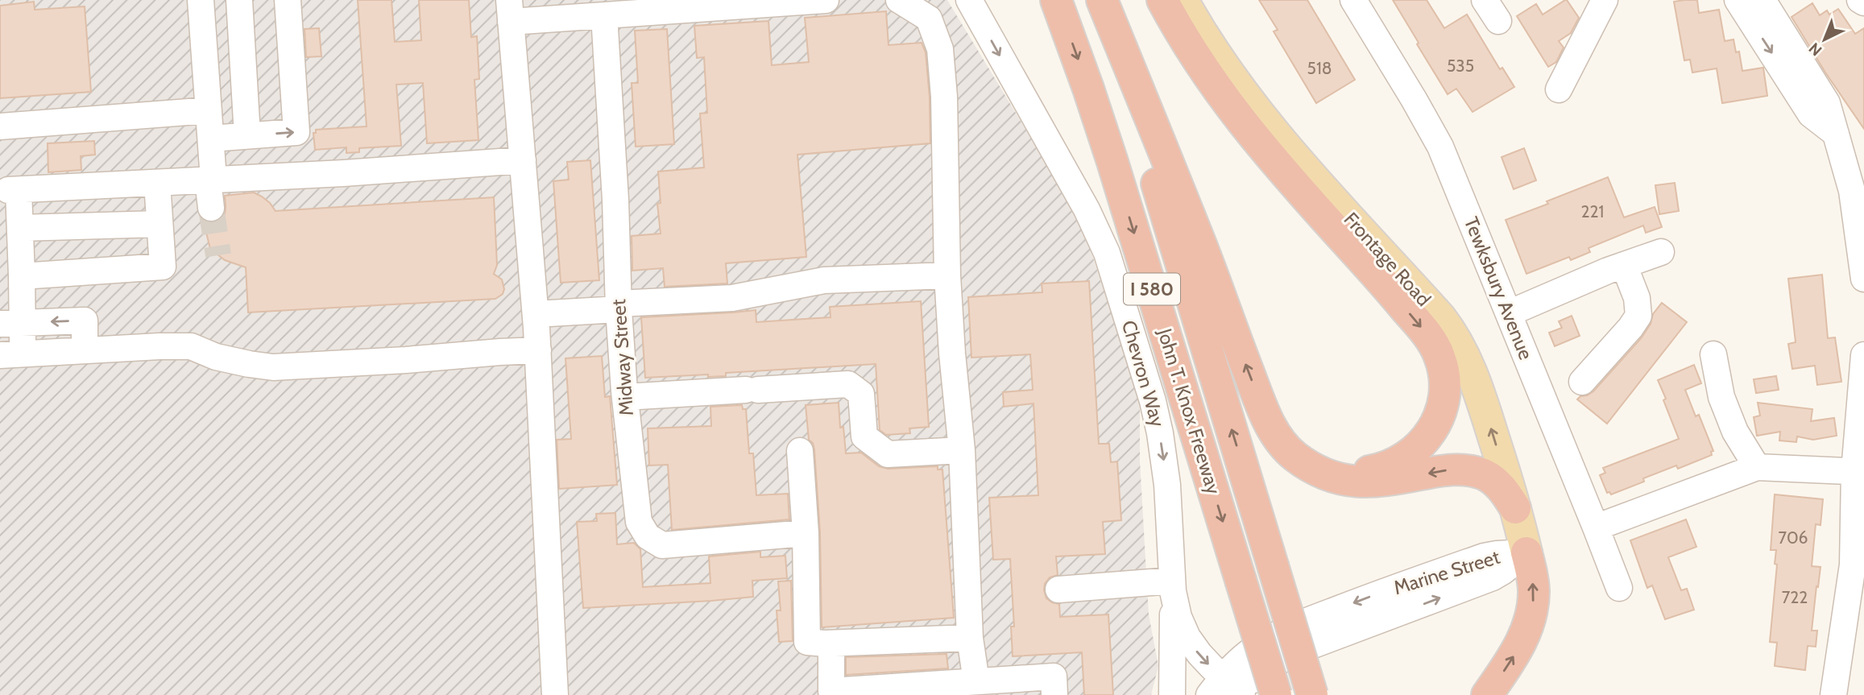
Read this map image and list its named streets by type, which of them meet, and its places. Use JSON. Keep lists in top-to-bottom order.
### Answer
{
  "streets": {
    "highway": ["I 580", "John T. Knox Freeway"],
    "main road": ["Frontage Road"],
    "street": [
      "Tewksbury Avenue",
      "Midway Street",
      "Chevron Way",
      "Marine Street"
    ]
  },
  "crossings": [
    ["Frontage Road", "Marine Street"],
    ["Chevron Way", "Marine Street"]
  ],
  "one_way": ["Frontage Road"],
  "house_numbers": [
    "535",
    "518",
    "221",
    "706",
    "722"
  ],
  "north": "bottom left"
}
